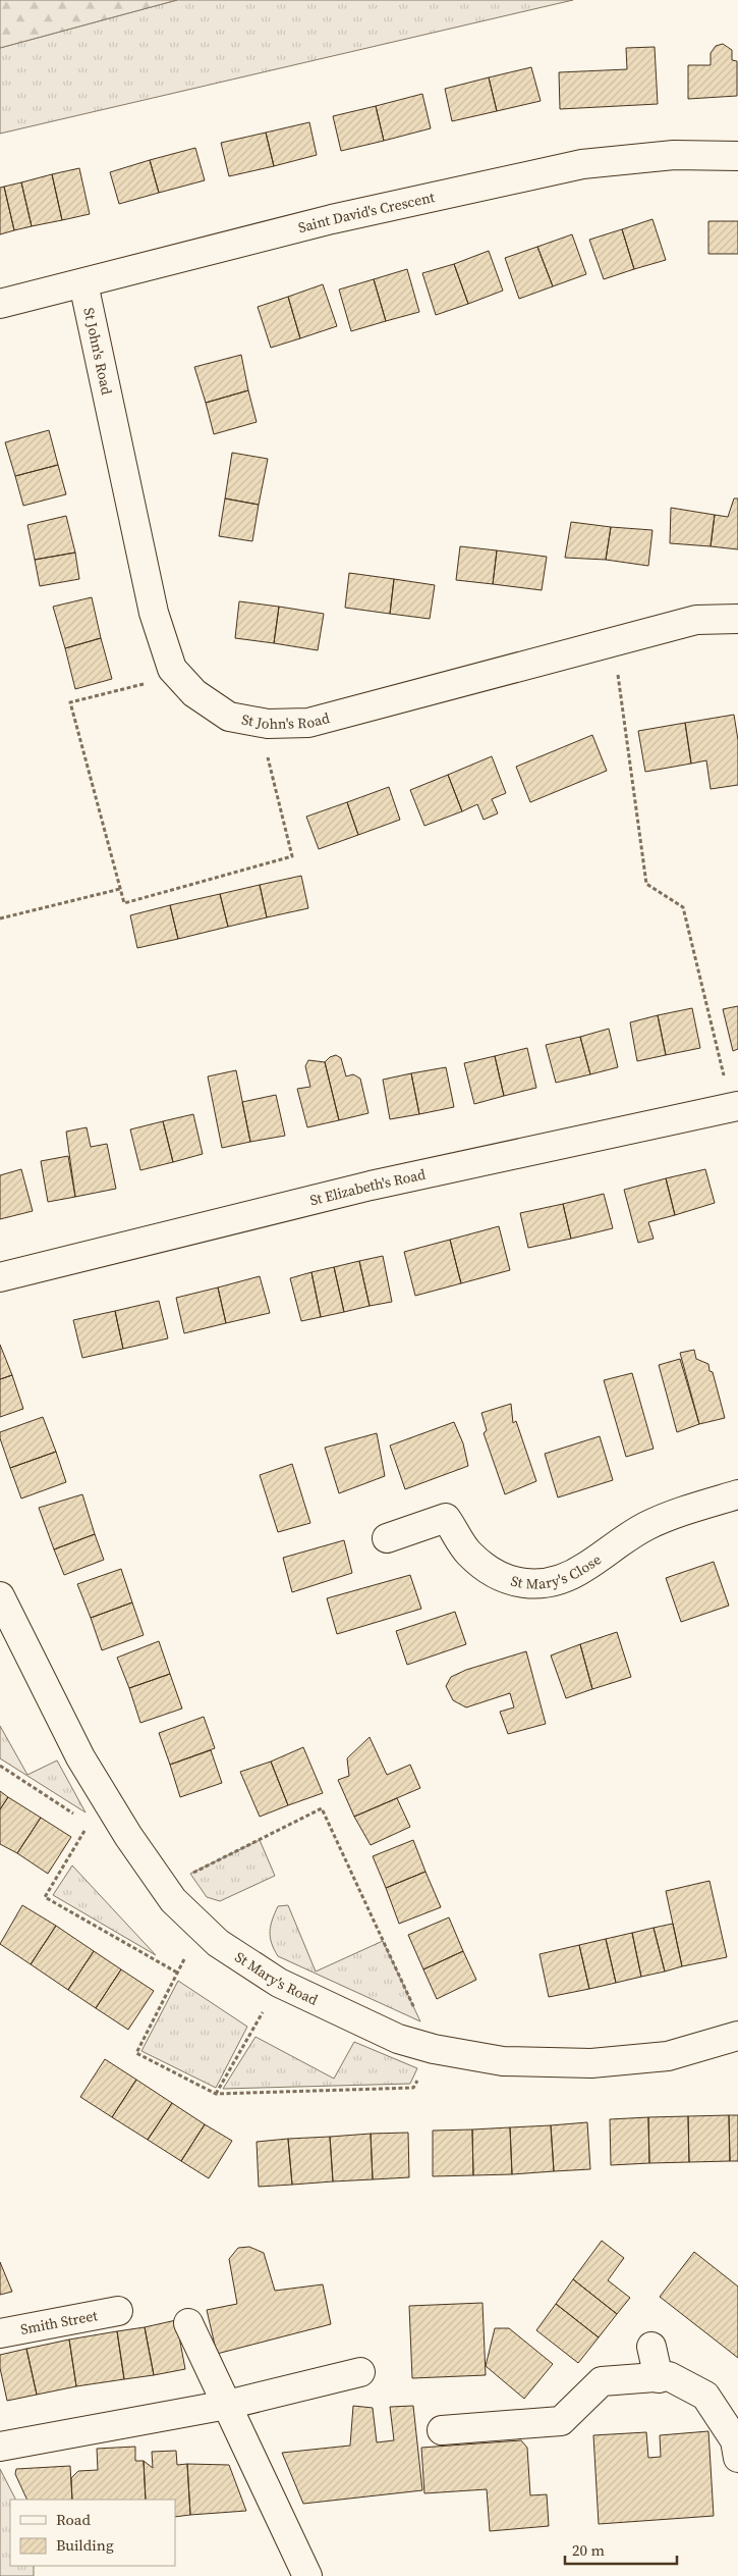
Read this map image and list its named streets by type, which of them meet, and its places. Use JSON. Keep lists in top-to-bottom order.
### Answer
{
  "streets": {
    "street": [
      "Saint David's Crescent",
      "St John's Road",
      "St Elizabeth's Road",
      "St Mary's Close",
      "St Mary's Road",
      "Smith Street"
    ]
  },
  "crossings": [
    ["Saint David's Crescent", "St John's Road"]
  ],
  "legend": ["Road", "Building"],
  "scale_bar": "20 m"
}
